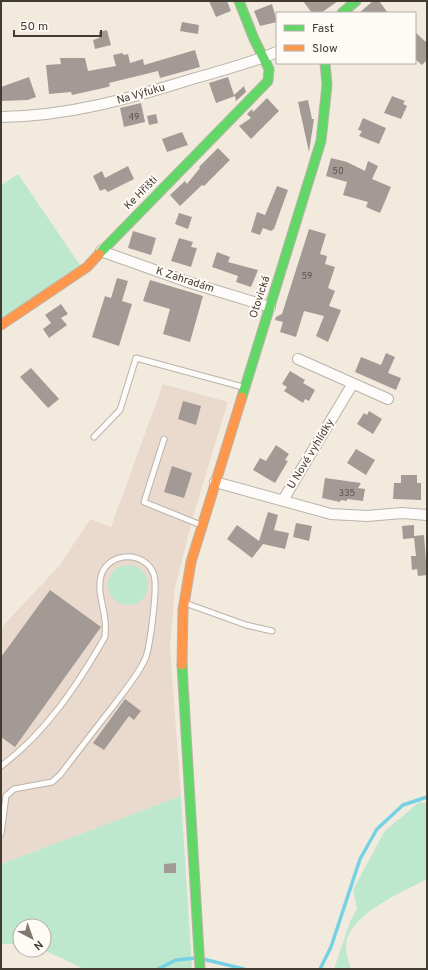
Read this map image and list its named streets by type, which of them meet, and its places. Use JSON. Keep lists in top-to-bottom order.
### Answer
{
  "streets": {
    "street": [
      "Na Výfuku",
      "Ke Hřišti",
      "K Zahradám",
      "Otovická",
      "U Nové vyhlídky"
    ]
  },
  "crossings": [
    ["Na Výfuku", "Ke Hřišti"],
    ["Ke Hřišti", "K Zahradám"],
    ["K Zahradám", "Otovická"]
  ],
  "house_numbers": [
    "49",
    "50",
    "59",
    "335"
  ],
  "legend": ["Fast", "Slow"],
  "scale_bar": "50 m",
  "north": "bottom right"
}
